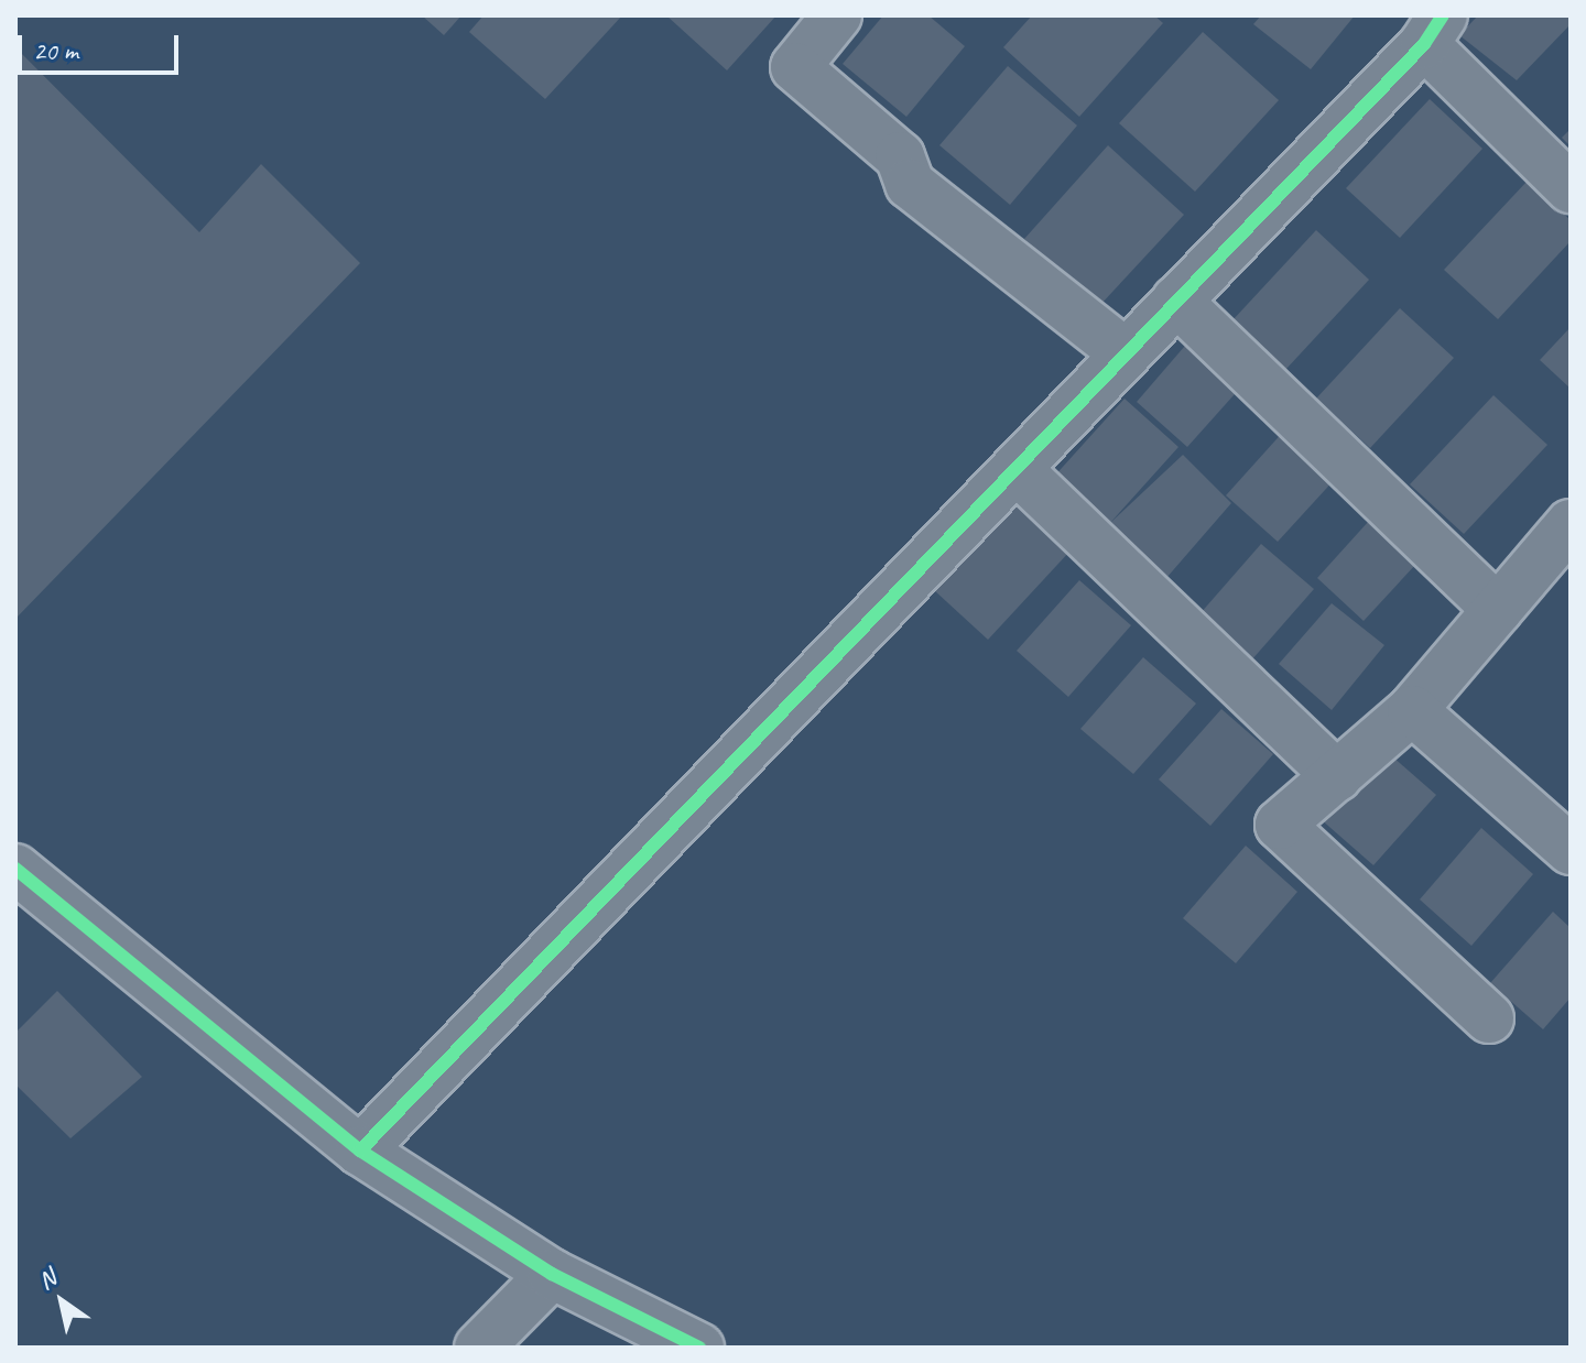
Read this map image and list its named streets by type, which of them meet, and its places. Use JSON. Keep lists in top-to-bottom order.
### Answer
{
  "scale_bar": "20 m",
  "north": "top left"
}
